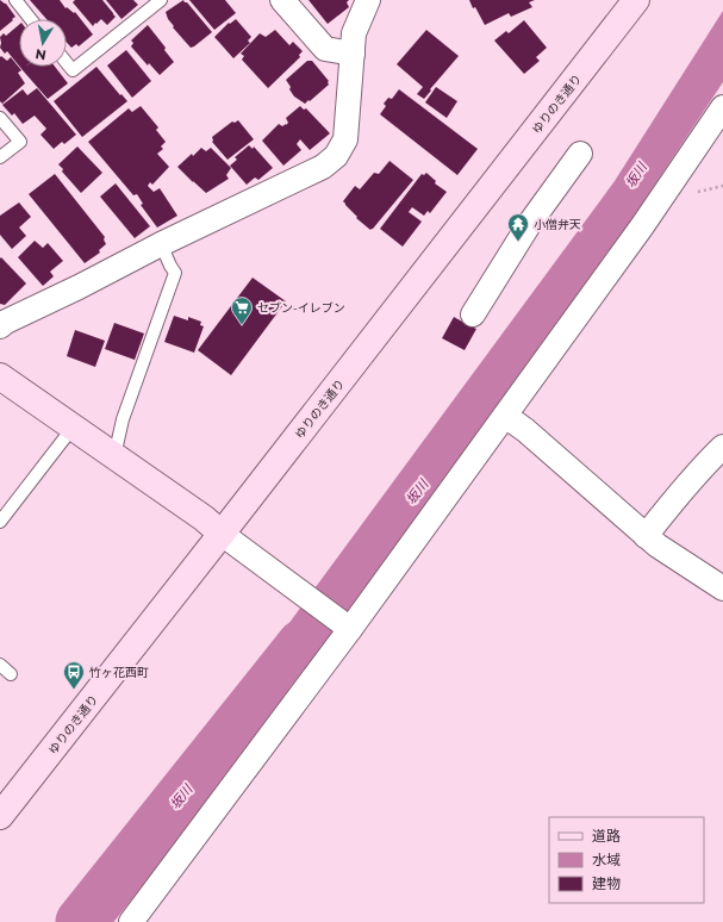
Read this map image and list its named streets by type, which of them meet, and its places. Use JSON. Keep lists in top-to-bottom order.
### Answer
{
  "streets": {
    "street": ["ゆりのき通り"]
  },
  "water": ["坂川"],
  "places": {
    "temple": ["小僧弁天"],
    "supermarket": ["セブン-イレブン"],
    "bus stop": ["竹ヶ花西町"]
  },
  "legend": ["道路", "水域", "建物"],
  "north": "bottom"
}
